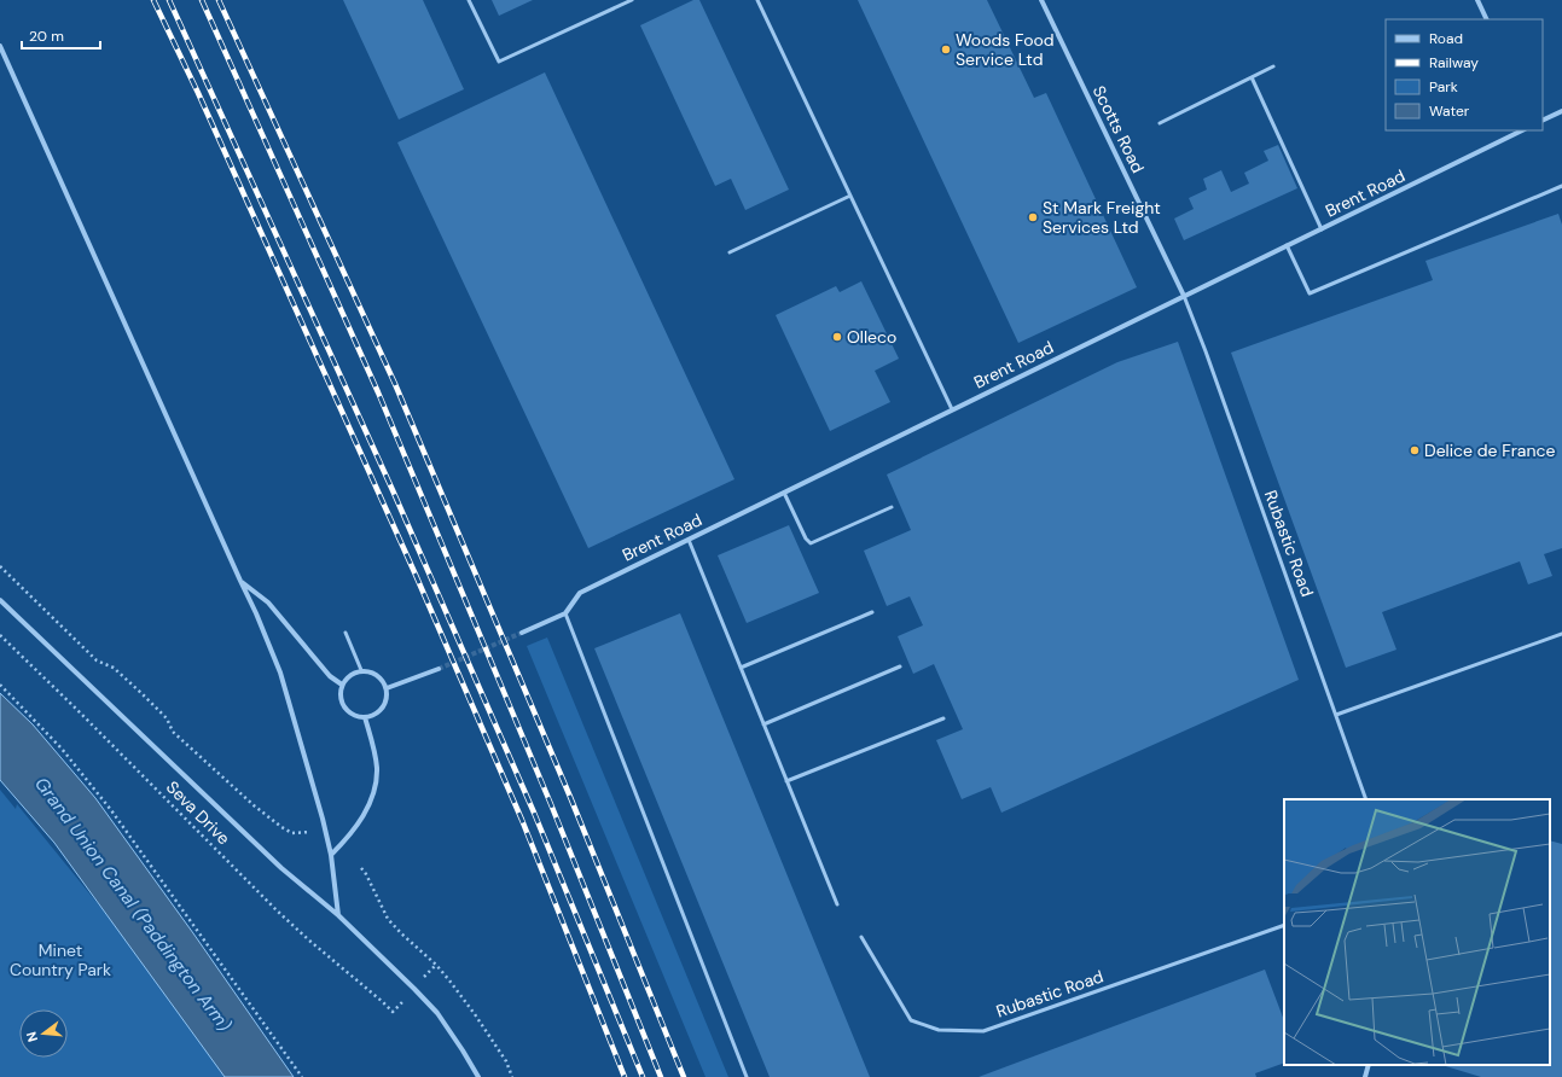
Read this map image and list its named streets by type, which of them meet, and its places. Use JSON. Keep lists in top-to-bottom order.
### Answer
{
  "streets": {
    "street": ["Scotts Road", "Brent Road", "Seva Drive"],
    "lane": ["Rubastic Road"]
  },
  "crossings": [
    ["Scotts Road", "Brent Road"],
    ["Scotts Road", "Rubastic Road"],
    ["Brent Road", "Rubastic Road"]
  ],
  "water": ["Grand Union Canal (Paddington Arm)"],
  "parks": ["Minet Country Park"],
  "places": [
    "Woods Food Service Ltd",
    "St Mark Freight Services Ltd",
    "Olleco",
    "Delice de France"
  ],
  "legend": [
    "Road",
    "Railway",
    "Park",
    "Water"
  ],
  "scale_bar": "20 m",
  "north": "left"
}
